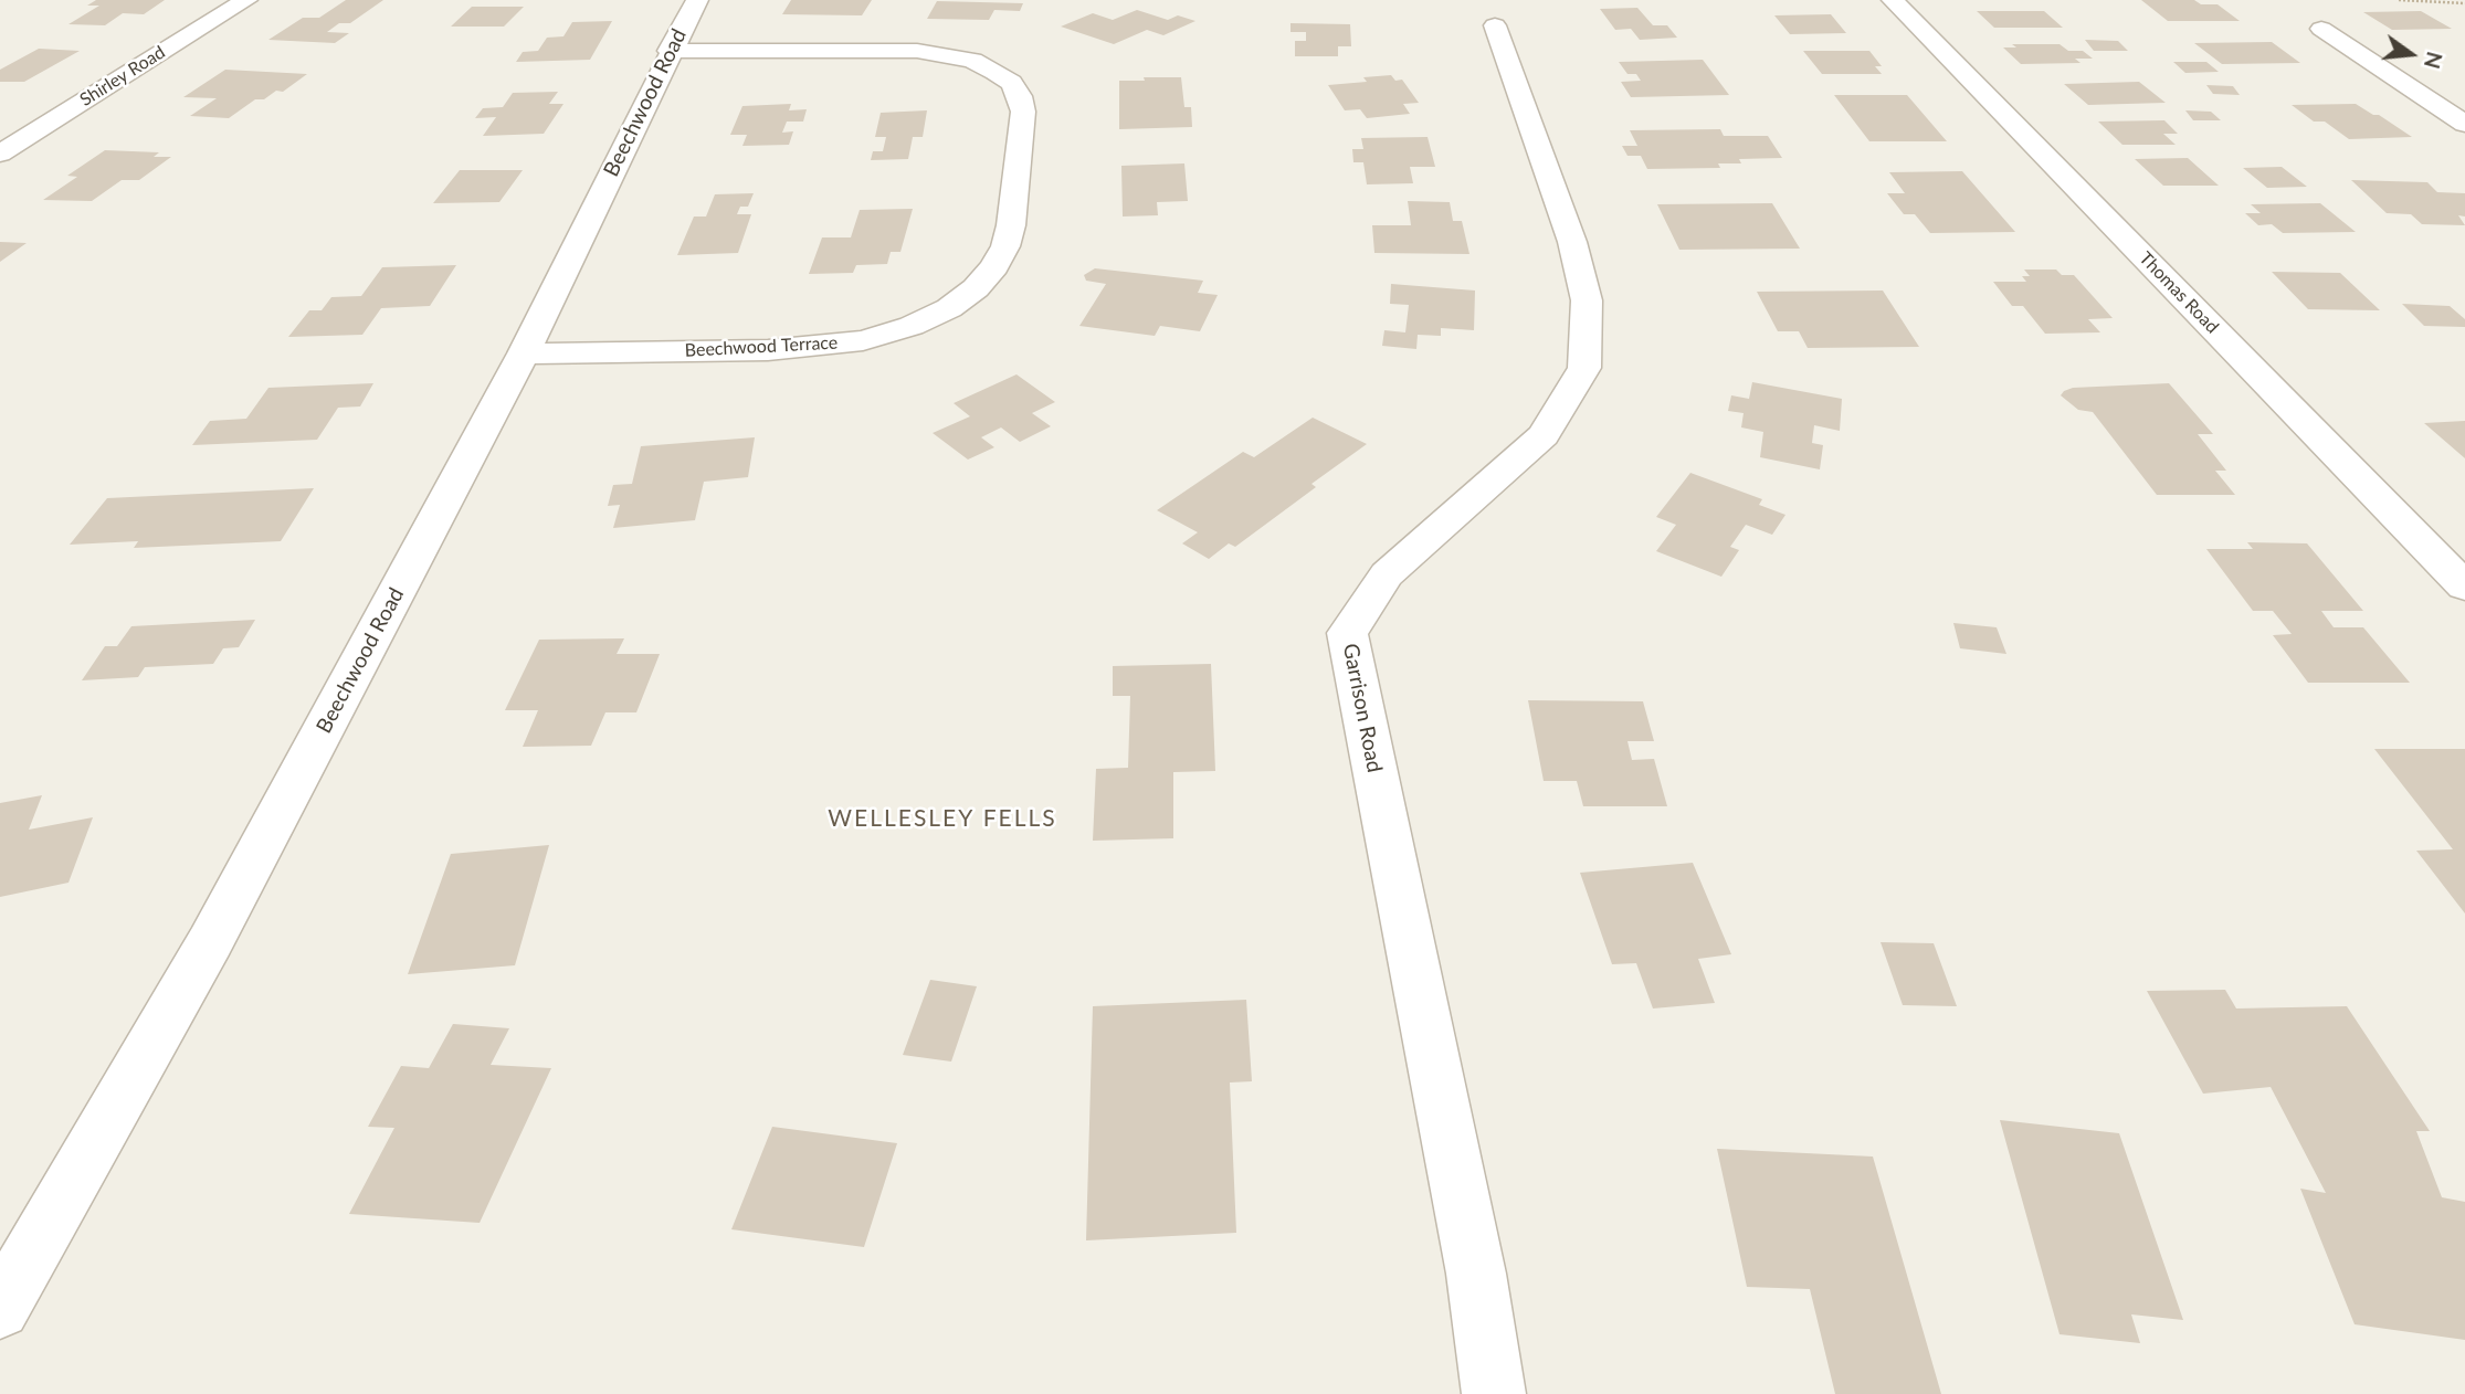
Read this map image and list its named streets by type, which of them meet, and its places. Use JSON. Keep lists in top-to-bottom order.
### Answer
{
  "streets": {
    "street": [
      "Shirley Road",
      "Beechwood Road",
      "Thomas Road",
      "Beechwood Terrace",
      "Garrison Road"
    ]
  },
  "crossings": [
    ["Beechwood Road", "Beechwood Terrace"]
  ],
  "districts": ["WELLESLEY FELLS"],
  "north": "right"
}
